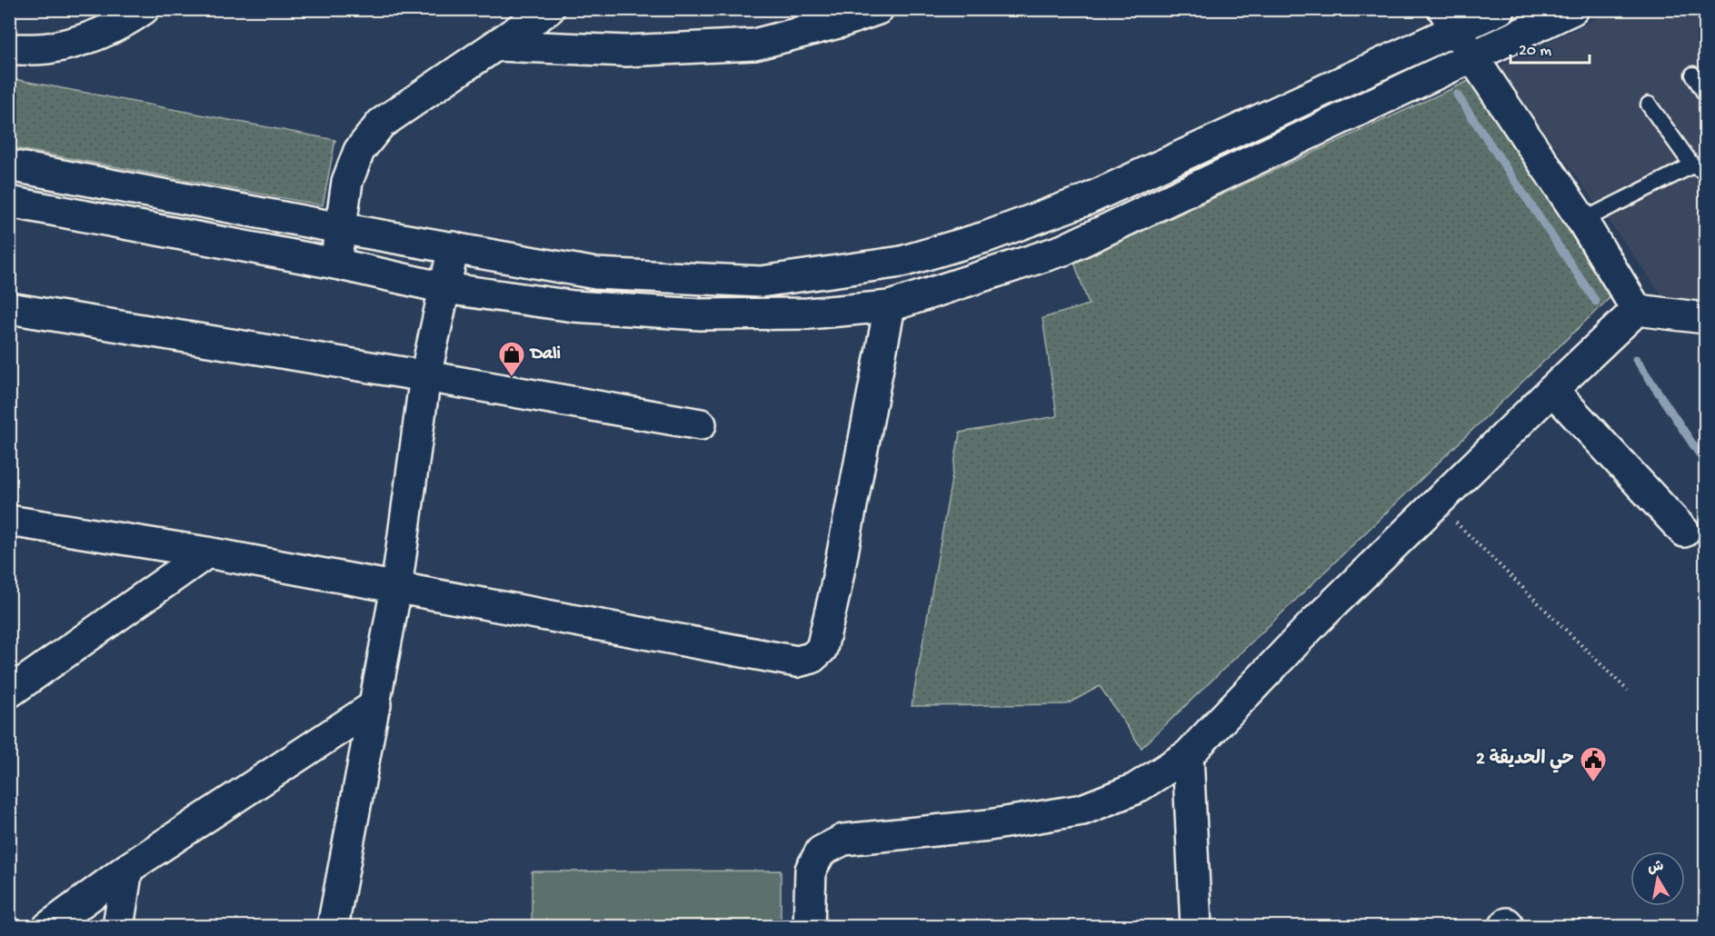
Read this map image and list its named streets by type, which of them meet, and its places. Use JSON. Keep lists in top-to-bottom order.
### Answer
{
  "places": {
    "shop": ["Dali"],
    "public building": ["حي الحديقة 2"]
  },
  "scale_bar": "20 m",
  "north": "top"
}
